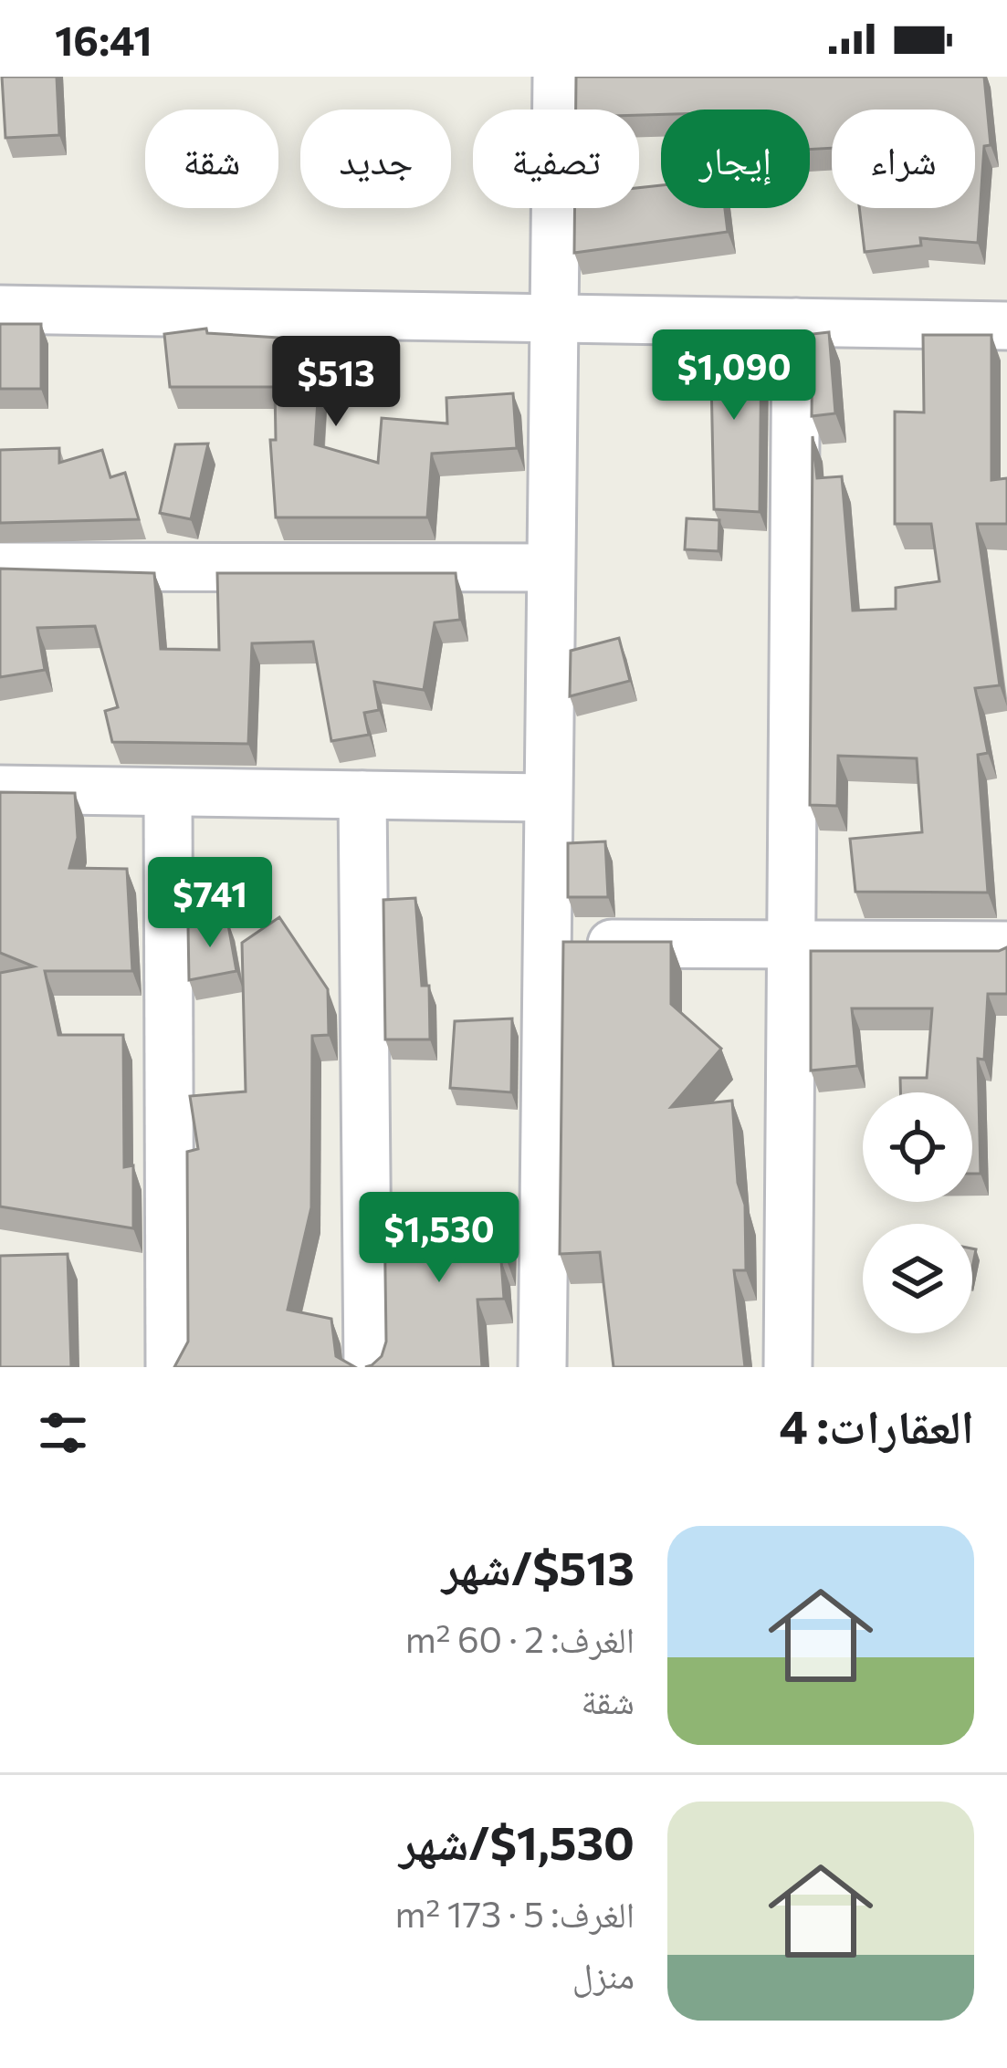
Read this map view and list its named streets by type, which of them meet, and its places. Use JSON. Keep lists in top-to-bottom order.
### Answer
{
  "page": {
    "status": "16:41",
    "chip": [
      "شراء",
      "إيجار",
      "تصفية",
      "جديد",
      "شقة"
    ],
    "price": [
      "$1,090",
      "$513",
      "$741",
      "$1,530"
    ],
    "heading": "العقارات: 4",
    "list": [
      {
        "name": "$513/شهر",
        "note": "الغرف: 2 · 60 m² · شقة"
      },
      {
        "name": "$1,530/شهر",
        "note": "الغرف: 5 · 173 m² · منزل"
      }
    ]
  }
}
